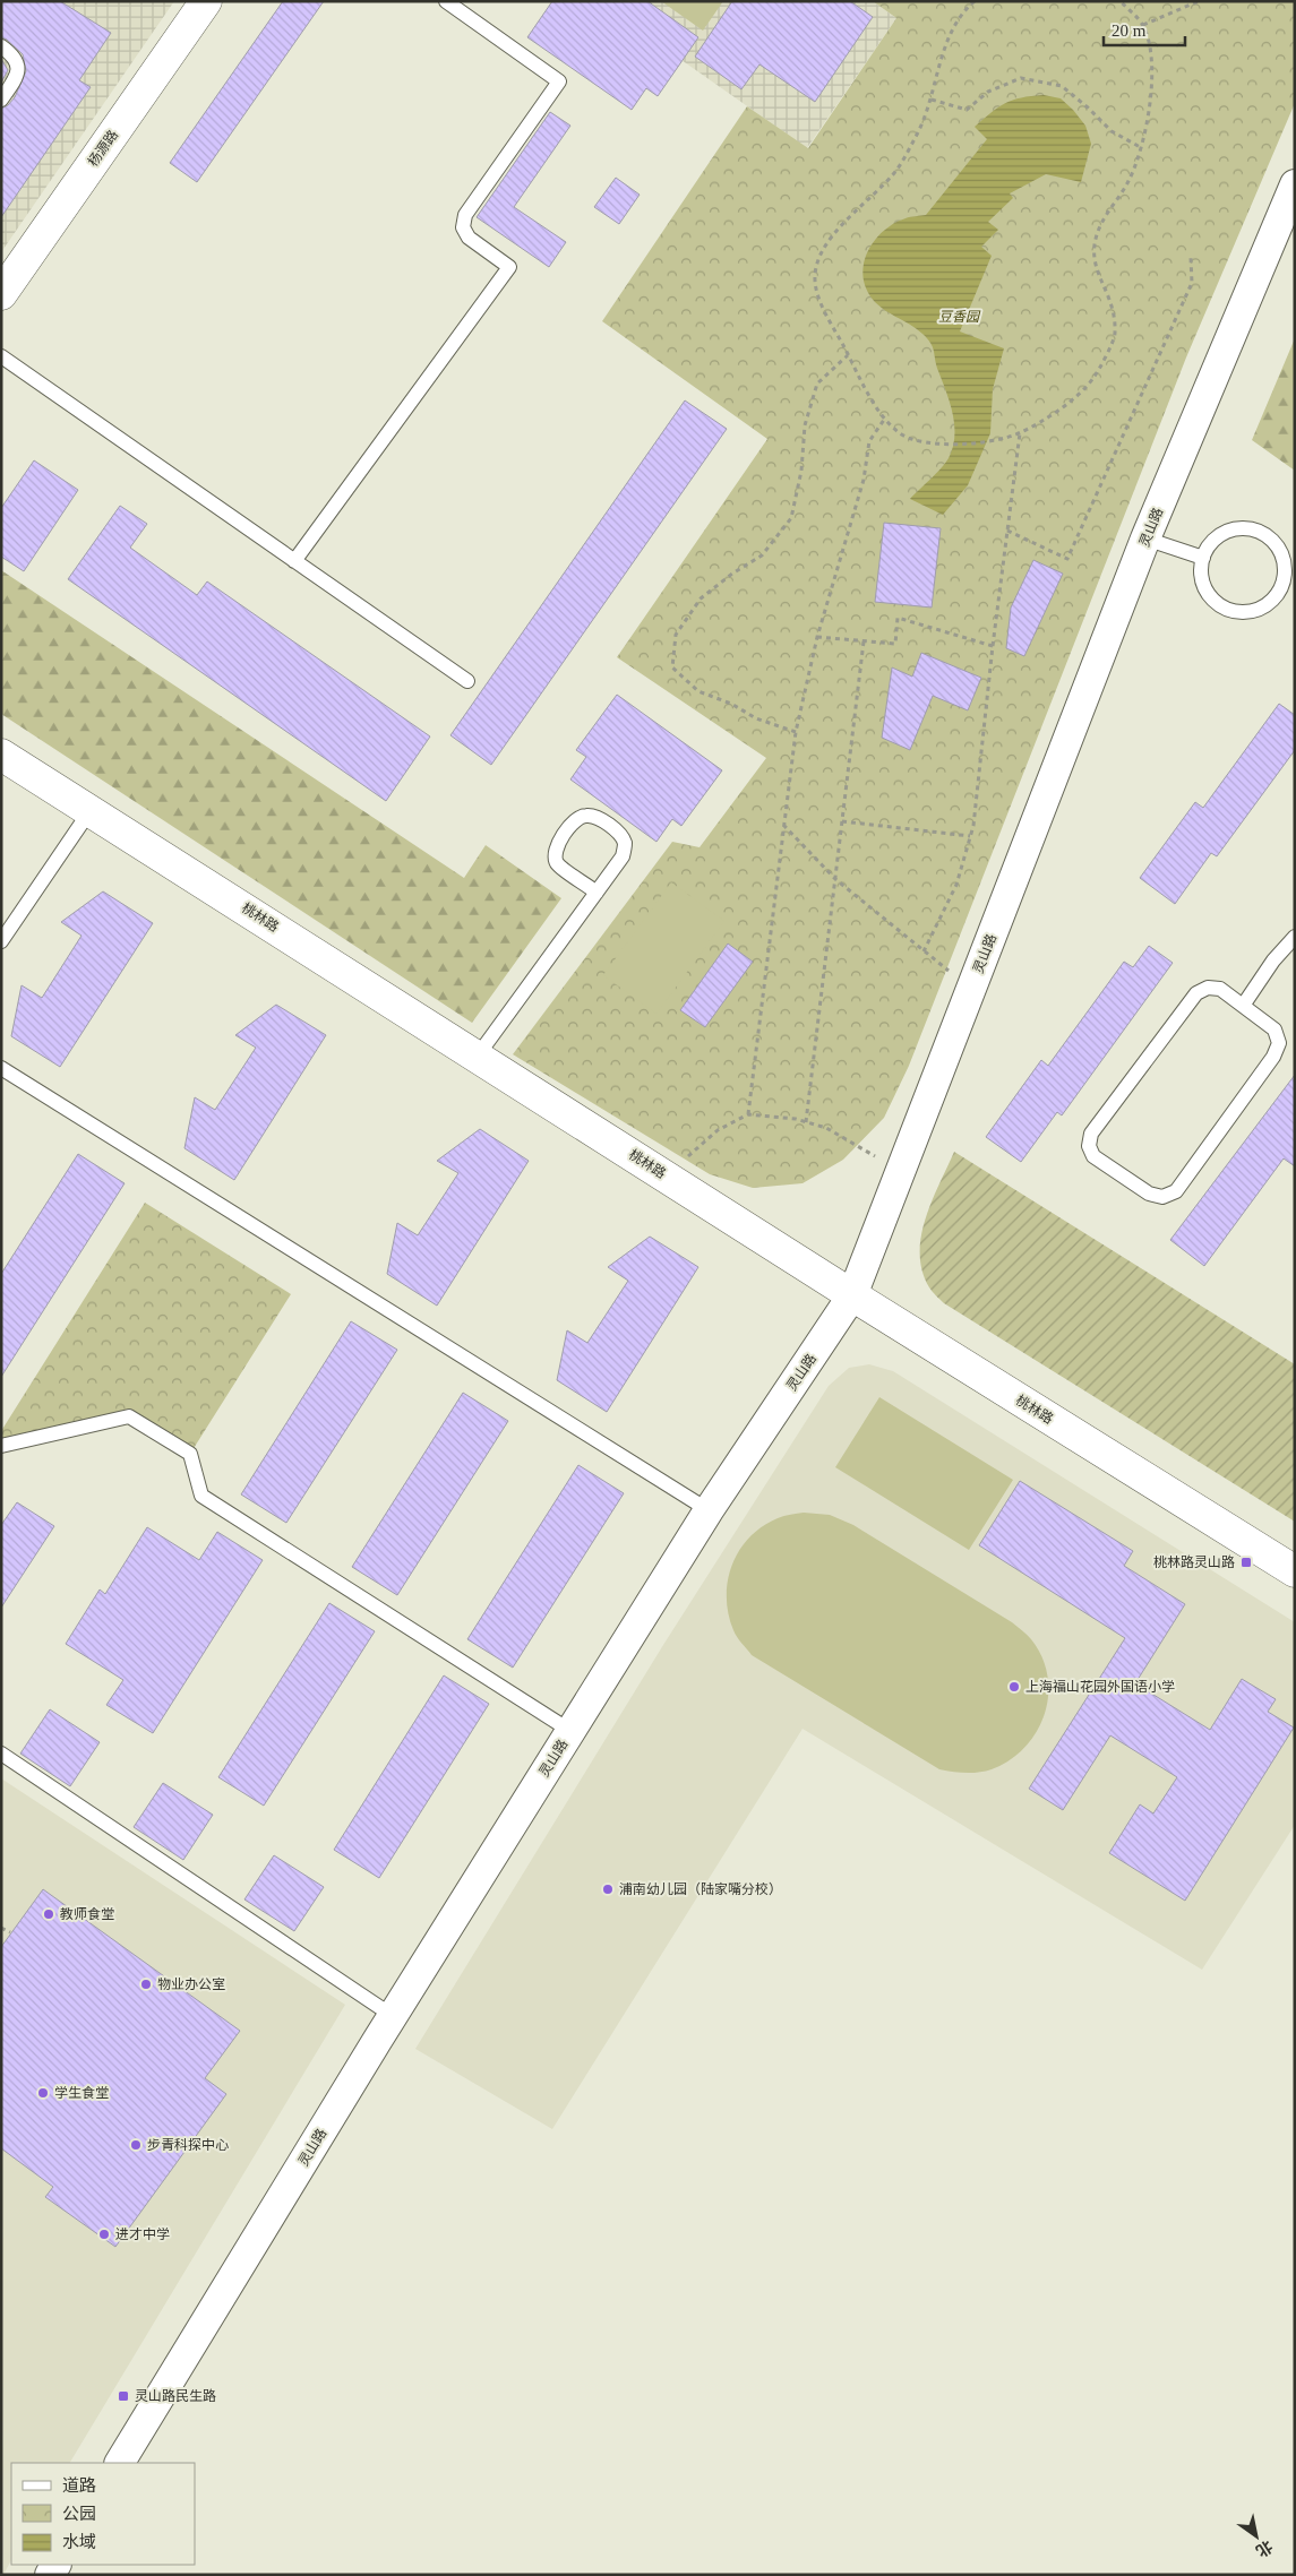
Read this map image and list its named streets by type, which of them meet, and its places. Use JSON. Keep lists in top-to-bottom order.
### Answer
{
  "streets": {
    "street": ["杨源路", "灵山路", "桃林路"]
  },
  "crossings": [
    ["灵山路", "桃林路"]
  ],
  "parks": ["豆香园"],
  "places": {
    "transit": ["桃林路灵山路", "灵山路民生路"],
    "other": [
      "上海福山花园外国语小学",
      "浦南幼儿园（陆家嘴分校）",
      "教师食堂",
      "物业办公室",
      "学生食堂",
      "步青科探中心",
      "进才中学"
    ]
  },
  "legend": ["道路", "公园", "水域"],
  "scale_bar": "20 m",
  "north": "bottom right"
}
